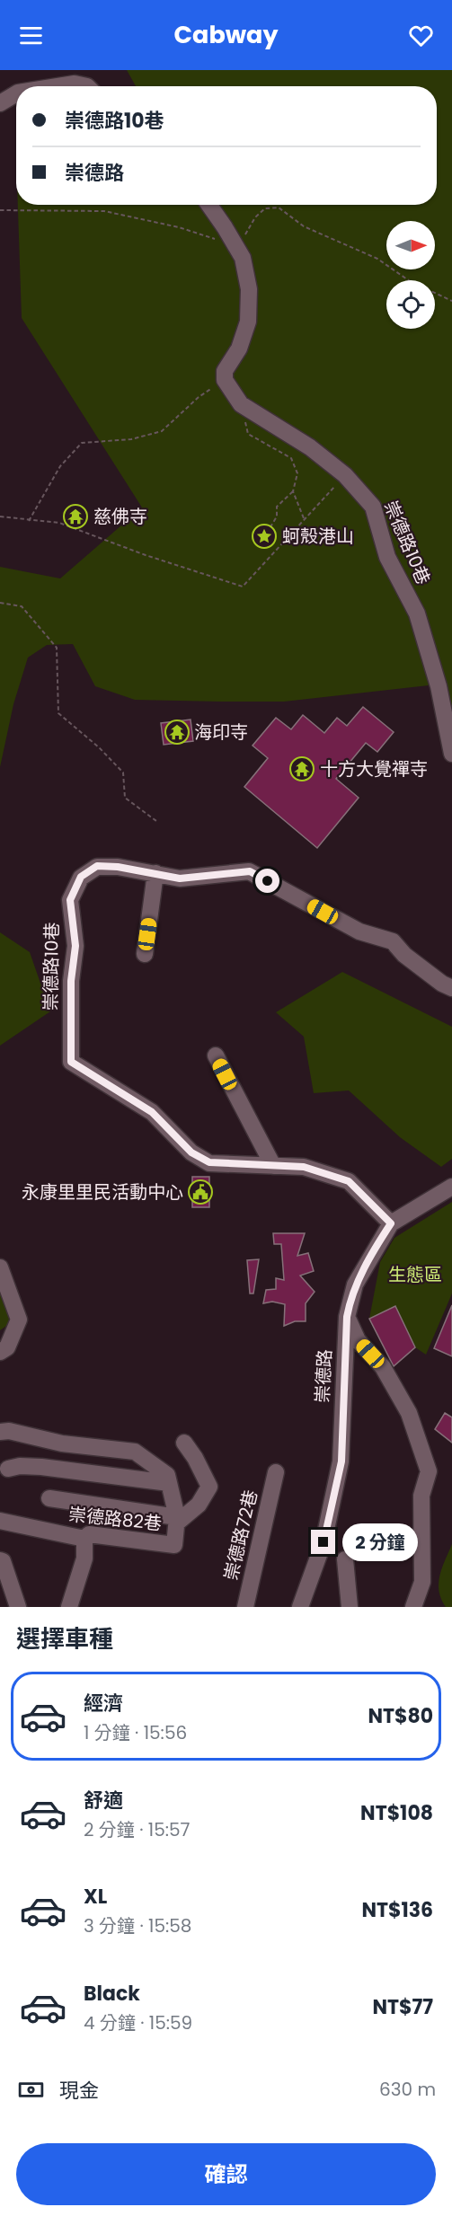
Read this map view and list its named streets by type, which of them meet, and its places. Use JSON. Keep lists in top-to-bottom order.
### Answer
{
  "streets": {
    "street": [
      "崇德路10巷",
      "崇德路",
      "崇德路82巷",
      "崇德路72巷"
    ]
  },
  "crossings": [
    ["崇德路10巷", "崇德路"]
  ],
  "parks": ["生態區"],
  "places": {
    "temple": ["慈佛寺", "海印寺", "十方大覺禪寺"],
    "place": ["蚵殼港山"],
    "public building": ["永康里里民活動中心"]
  },
  "north": "right",
  "page": {
    "header": "Cabway",
    "banner": ["崇德路10巷", "崇德路"],
    "bubble": "2 分鐘",
    "heading": "選擇車種",
    "list": [
      {
        "name": "經濟",
        "note": "1 分鐘 · 15:56",
        "value": "NT$80"
      },
      {
        "name": "舒適",
        "note": "2 分鐘 · 15:57",
        "value": "NT$108"
      },
      {
        "name": "XL",
        "note": "3 分鐘 · 15:58",
        "value": "NT$136"
      },
      {
        "name": "Black",
        "note": "4 分鐘 · 15:59",
        "value": "NT$77"
      }
    ],
    "pay": ["現金", "630 m"],
    "buttons": "確認"
  }
}
